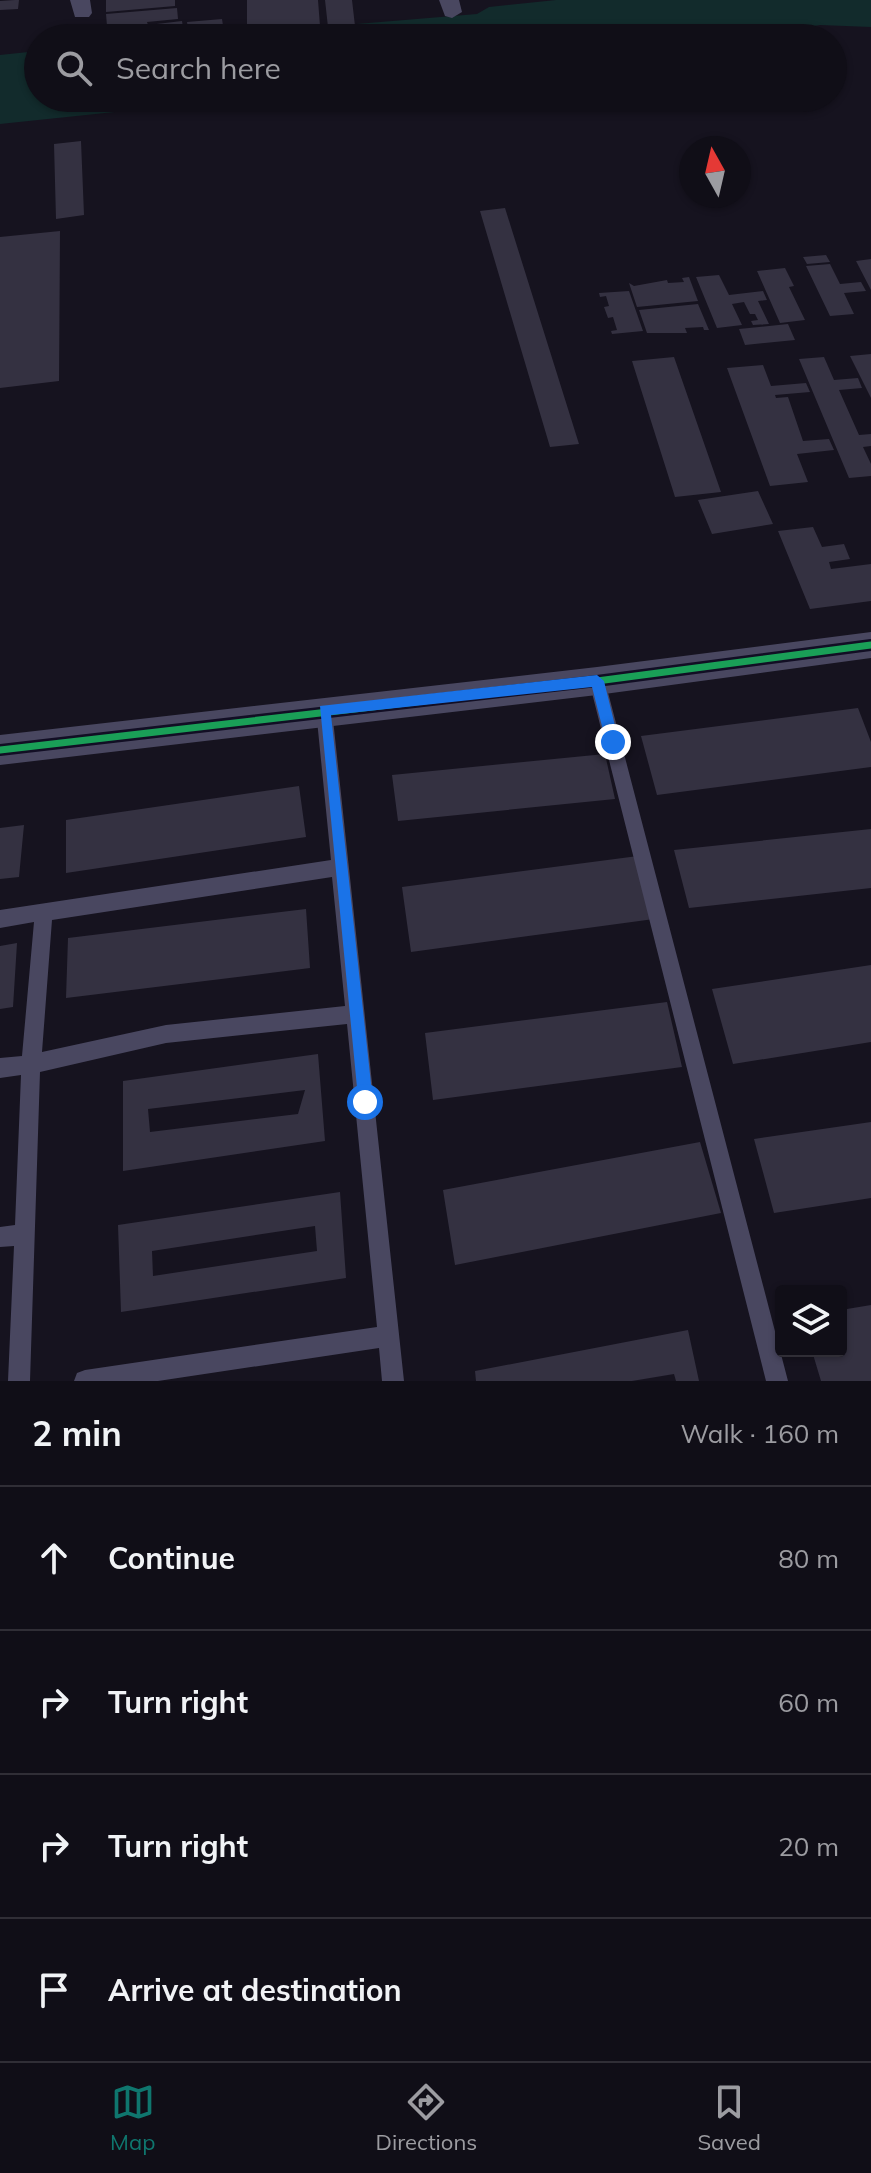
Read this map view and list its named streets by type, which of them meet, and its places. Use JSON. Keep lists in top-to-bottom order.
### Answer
{
  "north": "top",
  "page": {
    "search": "Search here",
    "heading": ["2 min", "Walk · 160 m"],
    "list": [
      ["Continue", "80 m"],
      ["Turn right", "60 m"],
      ["Turn right", "20 m"],
      "Arrive at destination"
    ],
    "nav": ["Map", "Directions", "Saved"]
  }
}
